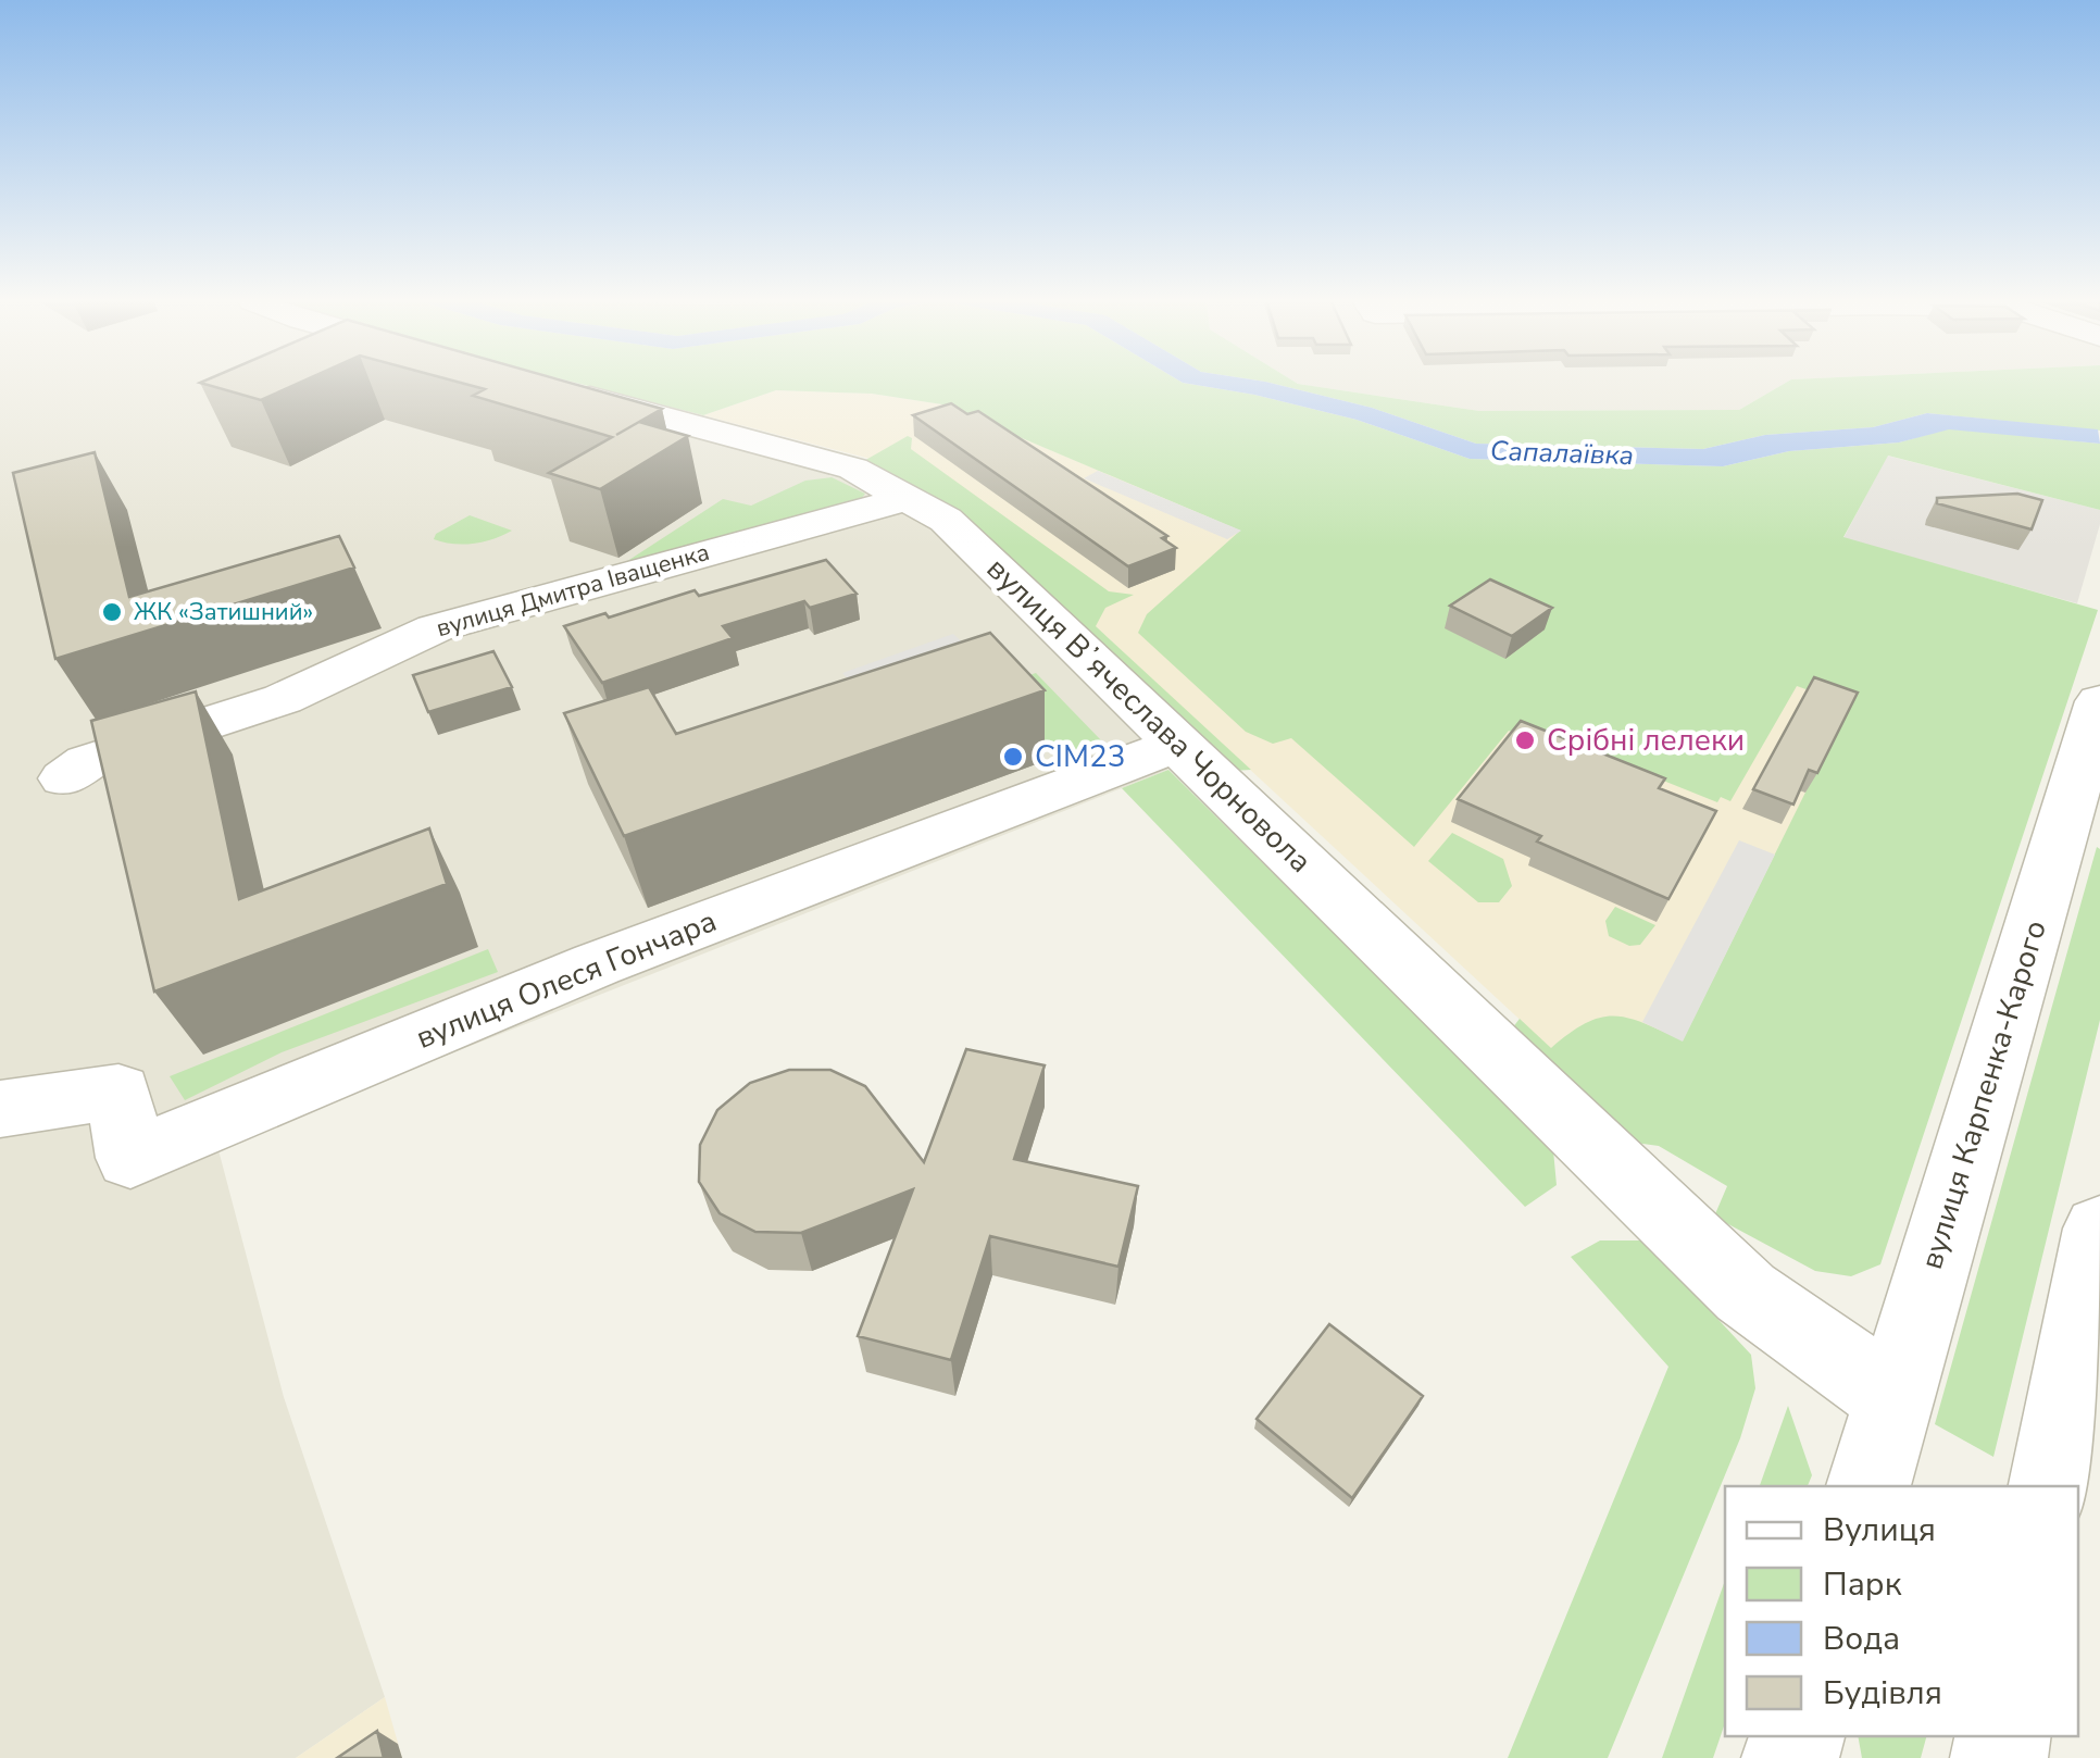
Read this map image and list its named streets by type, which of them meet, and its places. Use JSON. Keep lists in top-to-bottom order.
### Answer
{
  "streets": {
    "street": [
      "вулиця Дмитра Іващенка",
      "вулиця Вʼячеслава Чорновола",
      "вулиця Олеся Гончара",
      "вулиця Карпенка-Карого"
    ]
  },
  "crossings": [
    ["вулиця Дмитра Іващенка", "вулиця Вʼячеслава Чорновола"],
    ["вулиця Вʼячеслава Чорновола", "вулиця Олеся Гончара"],
    ["вулиця Вʼячеслава Чорновола", "вулиця Карпенка-Карого"]
  ],
  "water": ["Сапалаївка"],
  "places": ["ЖК «Затишний»", "Срібні лелеки", "СІМ23"],
  "legend": [
    "Вулиця",
    "Парк",
    "Вода",
    "Будівля"
  ]
}
